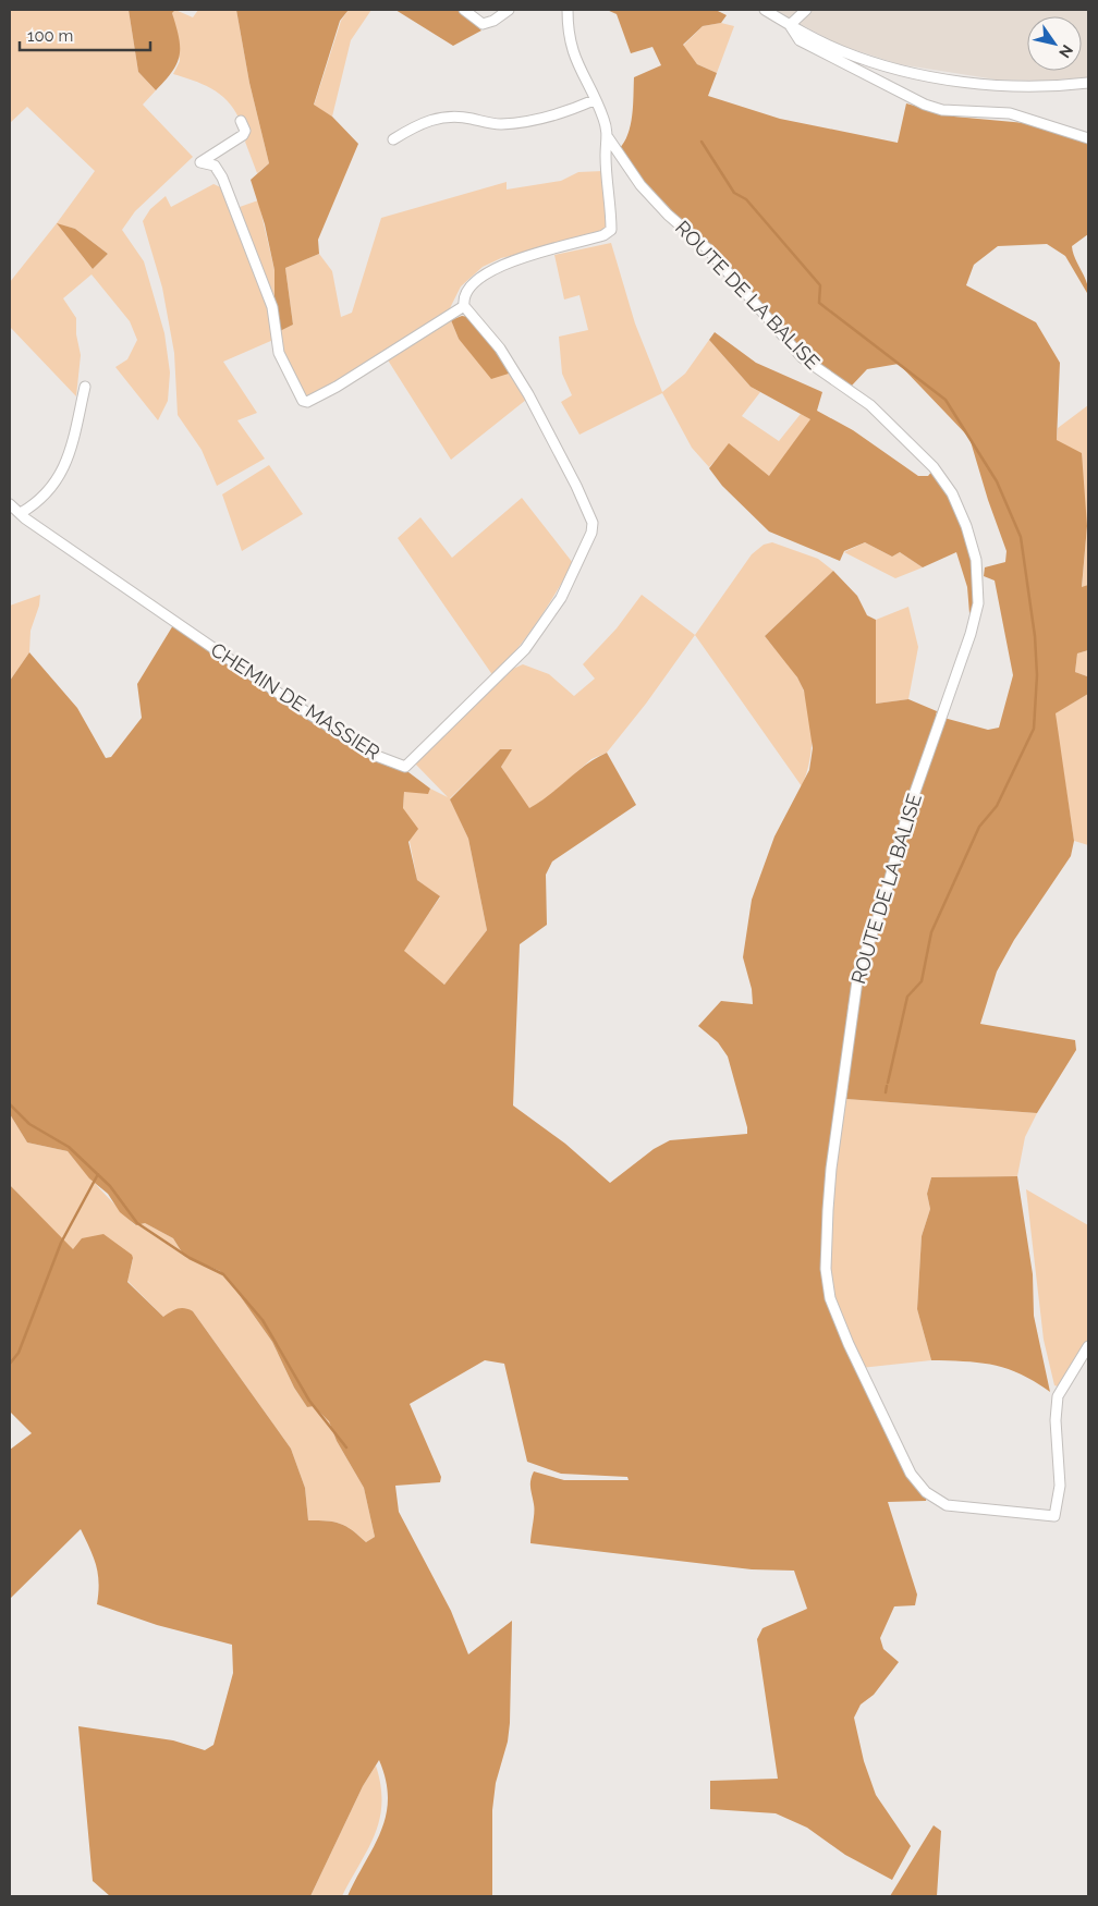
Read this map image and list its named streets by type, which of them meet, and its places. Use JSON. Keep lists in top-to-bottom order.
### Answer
{
  "streets": {
    "street": ["ROUTE DE LA BALISE", "CHEMIN DE MASSIER"]
  },
  "scale_bar": "100 m",
  "north": "bottom right"
}
